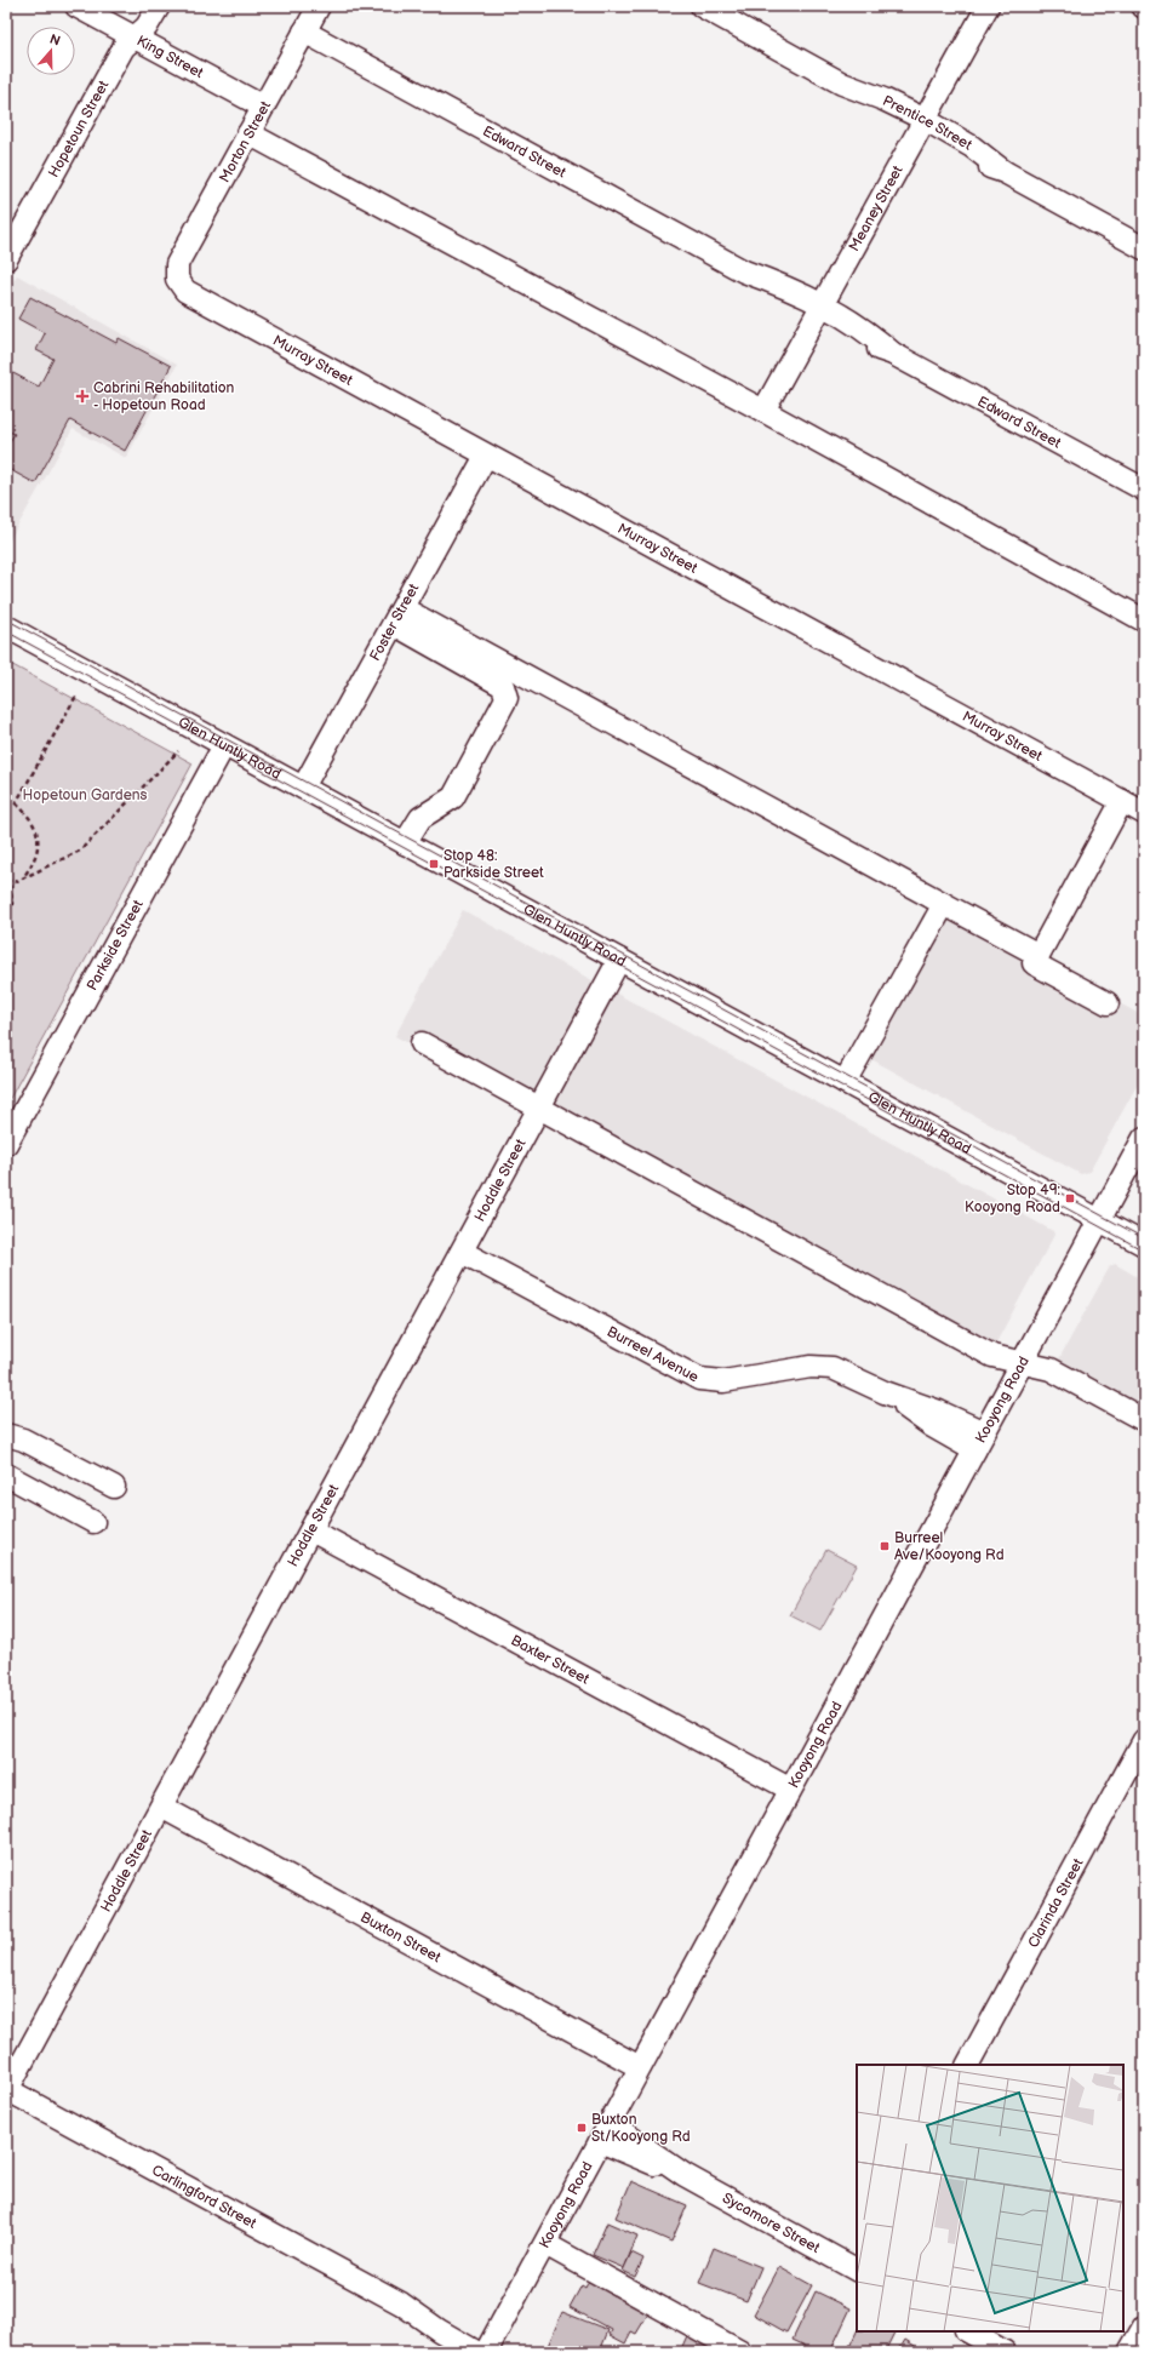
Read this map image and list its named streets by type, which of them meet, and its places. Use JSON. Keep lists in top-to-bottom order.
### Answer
{
  "streets": {
    "street": [
      "King Street",
      "Prentice Street",
      "Hopetoun Street",
      "Morton Street",
      "Edward Street",
      "Meaney Street",
      "Murray Street",
      "Foster Street",
      "Glen Huntly Road",
      "Parkside Street",
      "Hoddle Street",
      "Burreel Avenue",
      "Kooyong Road",
      "Baxter Street",
      "Clarinda Street",
      "Buxton Street",
      "Carlingford Street",
      "Sycamore Street"
    ]
  },
  "crossings": [
    ["King Street", "Hopetoun Street"],
    ["King Street", "Morton Street"],
    ["Prentice Street", "Meaney Street"],
    ["Morton Street", "Edward Street"],
    ["Morton Street", "Murray Street"],
    ["Edward Street", "Meaney Street"],
    ["Murray Street", "Foster Street"],
    ["Foster Street", "Glen Huntly Road"],
    ["Glen Huntly Road", "Parkside Street"],
    ["Glen Huntly Road", "Hoddle Street"],
    ["Glen Huntly Road", "Kooyong Road"],
    ["Hoddle Street", "Burreel Avenue"],
    ["Hoddle Street", "Baxter Street"],
    ["Hoddle Street", "Buxton Street"],
    ["Hoddle Street", "Carlingford Street"],
    ["Burreel Avenue", "Kooyong Road"],
    ["Kooyong Road", "Baxter Street"],
    ["Kooyong Road", "Buxton Street"],
    ["Kooyong Road", "Carlingford Street"],
    ["Kooyong Road", "Sycamore Street"]
  ],
  "parks": ["Hopetoun Gardens"],
  "places": {
    "health": ["Cabrini Rehabilitation - Hopetoun Road"],
    "transit": [
      "Stop 48: Parkside Street",
      "Stop 49: Kooyong Road",
      "Burreel Ave/Kooyong Rd",
      "Buxton St/Kooyong Rd"
    ]
  },
  "north": "top"
}
